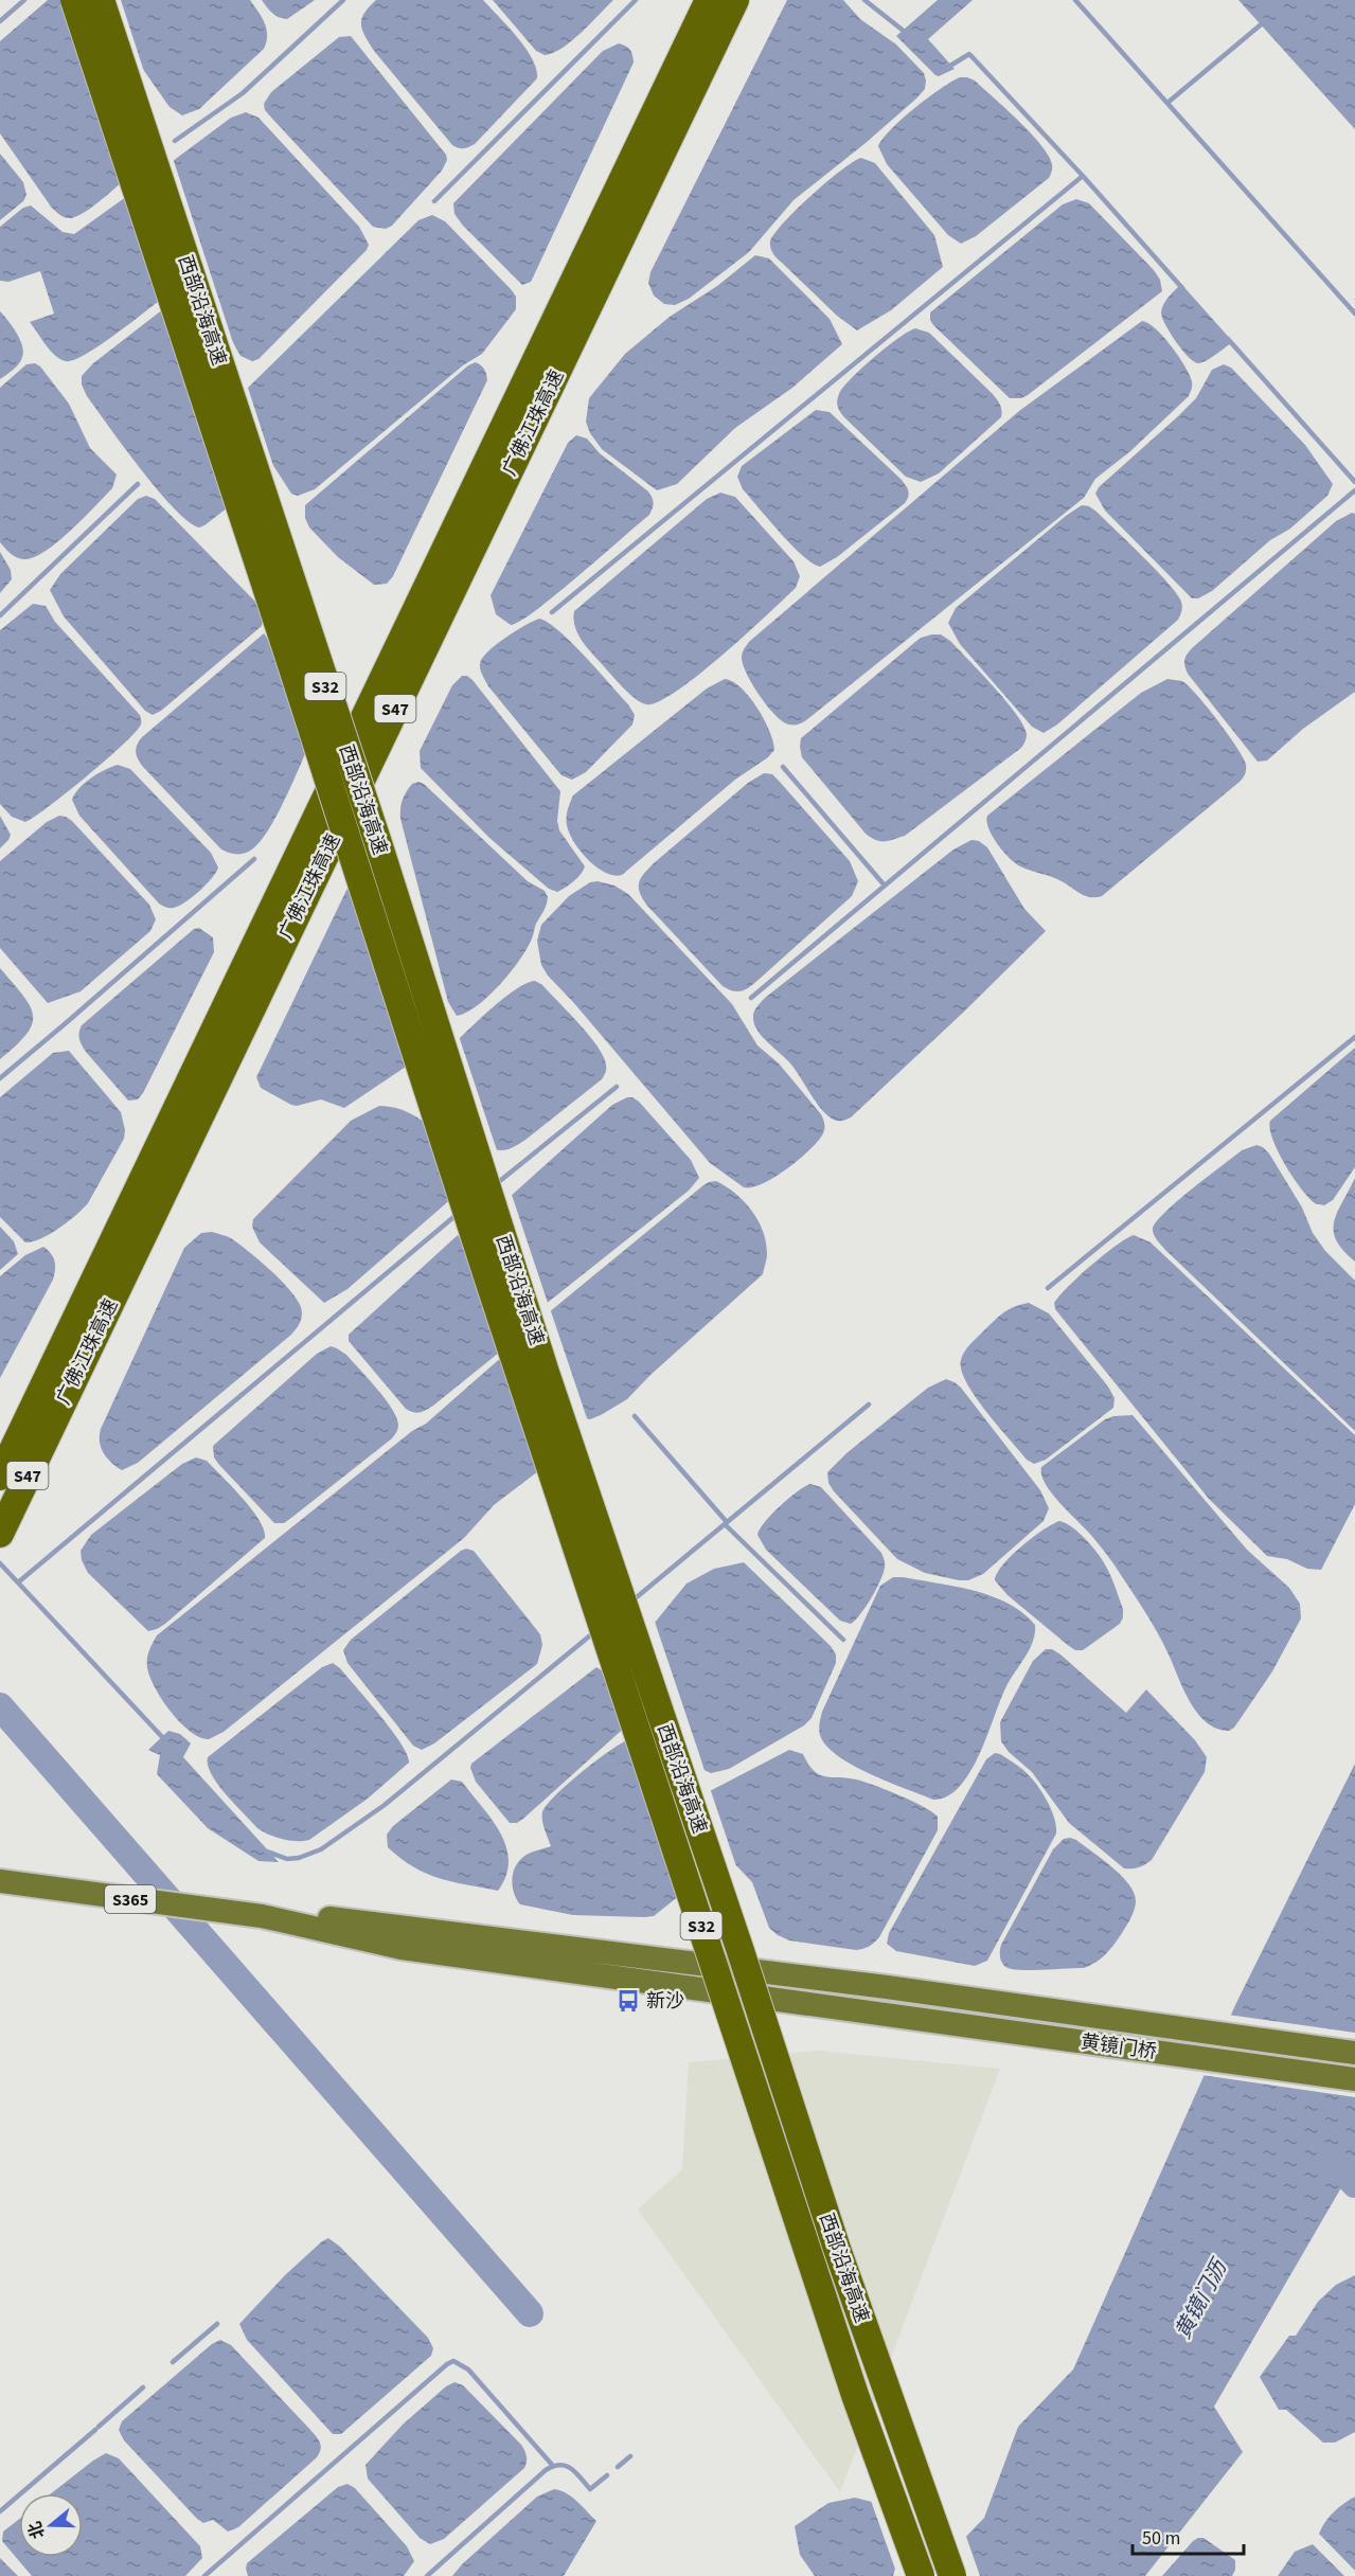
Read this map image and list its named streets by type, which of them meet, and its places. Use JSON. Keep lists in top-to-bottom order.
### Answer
{
  "streets": {
    "highway": [
      "西部沿海高速",
      "广佛江珠高速",
      "S32",
      "S47"
    ],
    "main road": ["S365", "黄镜门桥"]
  },
  "crossings": [
    ["S365", "黄镜门桥"]
  ],
  "water": ["黄镜门沥"],
  "places": {
    "bus stop": ["新沙"]
  },
  "scale_bar": "50 m",
  "north": "left"
}
